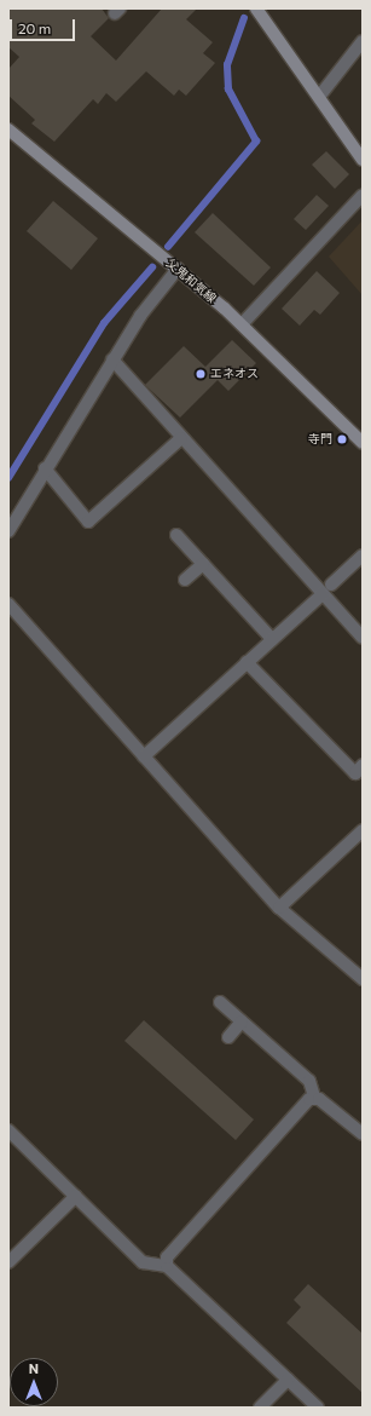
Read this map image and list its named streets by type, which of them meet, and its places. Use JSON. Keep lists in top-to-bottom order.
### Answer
{
  "streets": {
    "main road": ["父鬼和気線"]
  },
  "places": ["エネオス", "寺門"],
  "scale_bar": "20 m",
  "north": "top"
}
